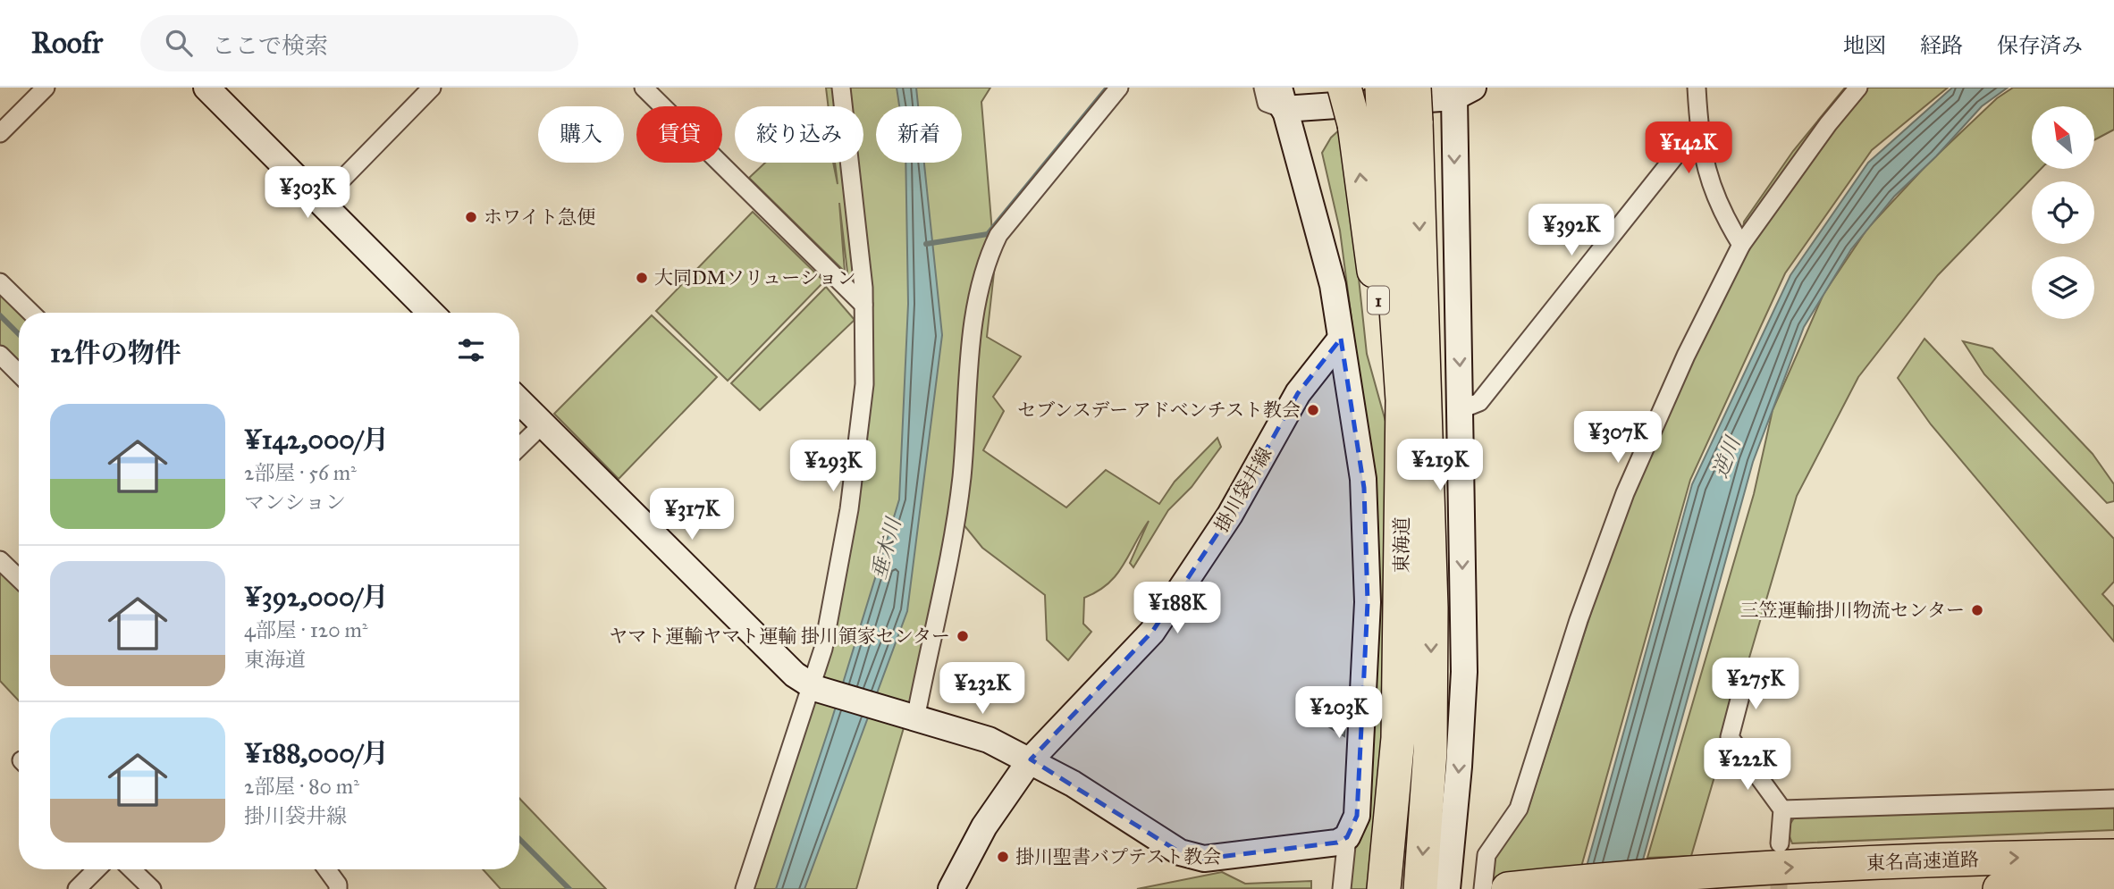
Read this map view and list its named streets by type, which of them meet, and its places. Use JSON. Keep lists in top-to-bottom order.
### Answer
{
  "streets": {
    "highway": ["1", "東海道", "東名高速道路"],
    "street": ["掛川袋井線"]
  },
  "crossings": [
    ["1", "東海道"]
  ],
  "one_way": ["東名高速道路"],
  "water": ["逆川", "垂木川"],
  "places": [
    "ホワイト急便",
    "大同DMソリューション",
    "セブンスデー アドベンチスト教会",
    "三笠運輸掛川物流センター",
    "ヤマト運輸ヤマト運輸 掛川領家センター",
    "掛川聖書バプテスト教会"
  ],
  "north": "top left",
  "page": {
    "header": "Roofr",
    "search": "ここで検索",
    "nav": ["地図", "経路", "保存済み"],
    "chip": [
      "購入",
      "賃貸",
      "絞り込み",
      "新着"
    ],
    "price": [
      "¥142K",
      "¥303K",
      "¥392K",
      "¥307K",
      "¥219K",
      "¥293K",
      "¥317K",
      "¥188K",
      "¥275K",
      "¥232K",
      "¥203K",
      "¥222K"
    ],
    "heading": "12件の物件",
    "list": [
      {
        "name": "¥142,000/月",
        "note": "2部屋 · 56 m² · マンション"
      },
      {
        "name": "¥392,000/月",
        "note": "4部屋 · 120 m² · 東海道"
      },
      {
        "name": "¥188,000/月",
        "note": "2部屋 · 80 m² · 掛川袋井線"
      }
    ]
  }
}
